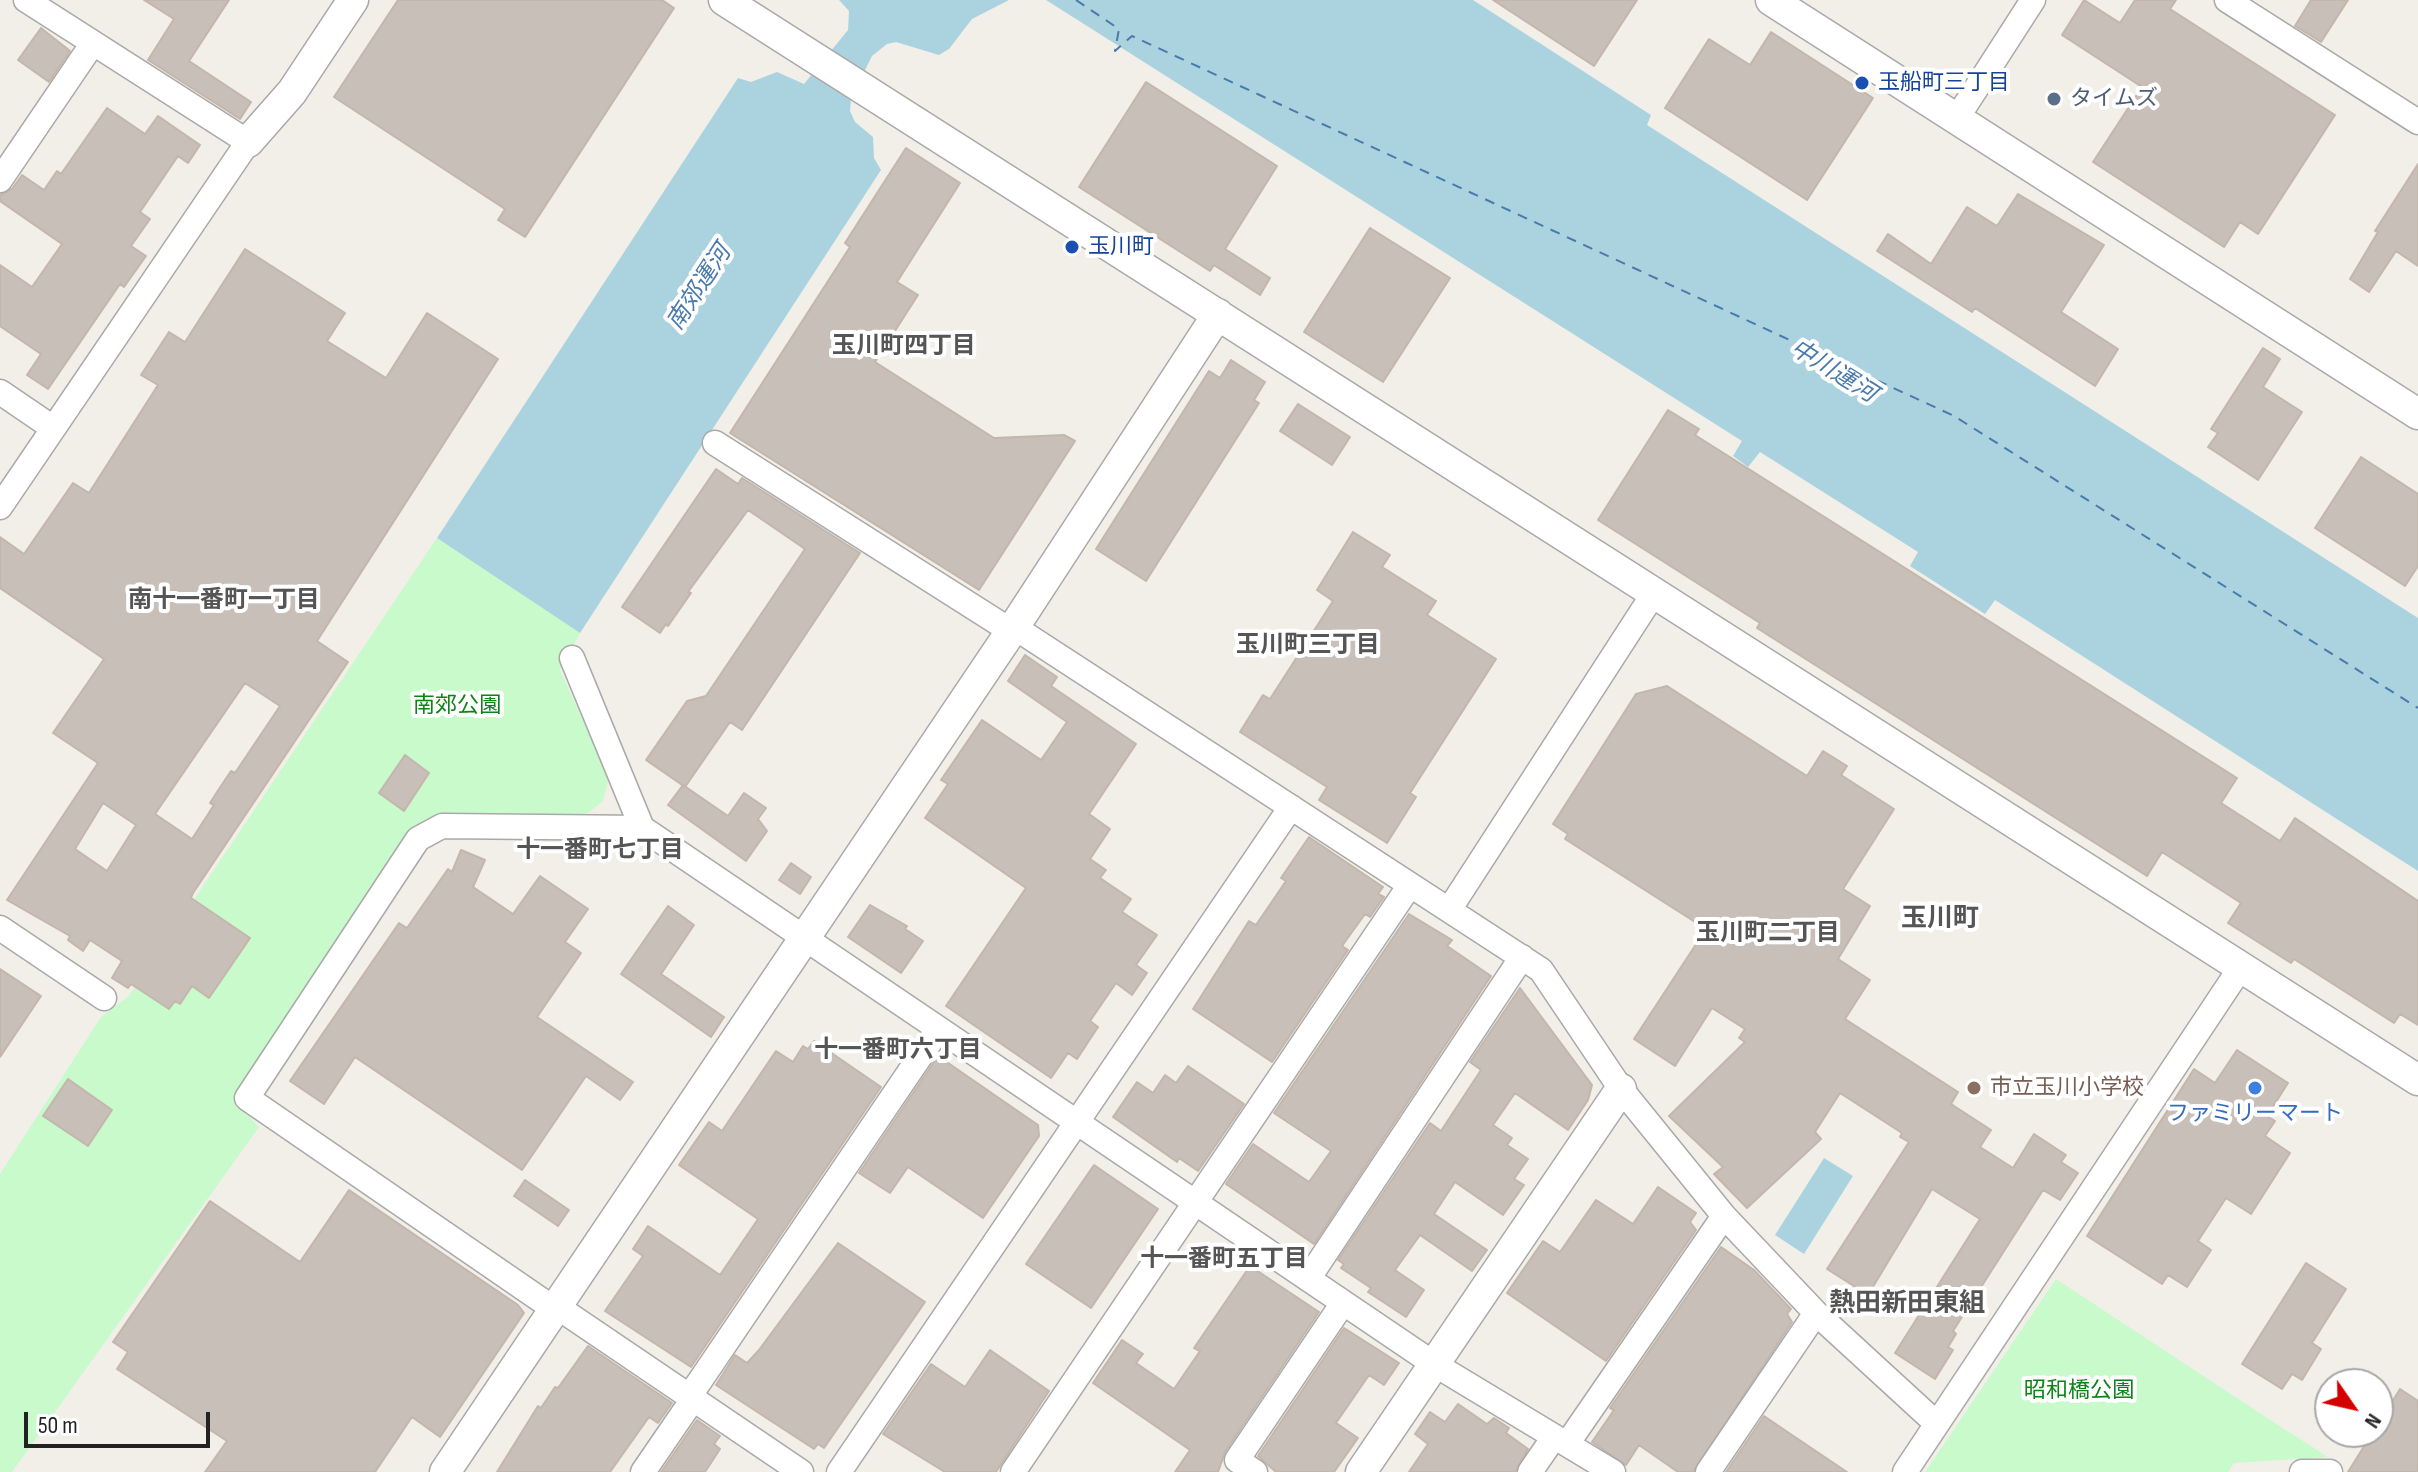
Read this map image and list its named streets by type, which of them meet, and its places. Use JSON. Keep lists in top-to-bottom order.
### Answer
{
  "districts": [
    "玉川町四丁目",
    "南十一番町一丁目",
    "玉川町三丁目",
    "十一番町七丁目",
    "玉川町",
    "玉川町二丁目",
    "十一番町六丁目",
    "十一番町五丁目",
    "熱田新田東組"
  ],
  "water": ["南郊運河", "中川運河"],
  "parks": ["南郊公園", "昭和橋公園"],
  "places": [
    "玉船町三丁目",
    "タイムズ",
    "玉川町",
    "市立玉川小学校",
    "ファミリーマート"
  ],
  "scale_bar": "50 m",
  "north": "bottom right"
}
